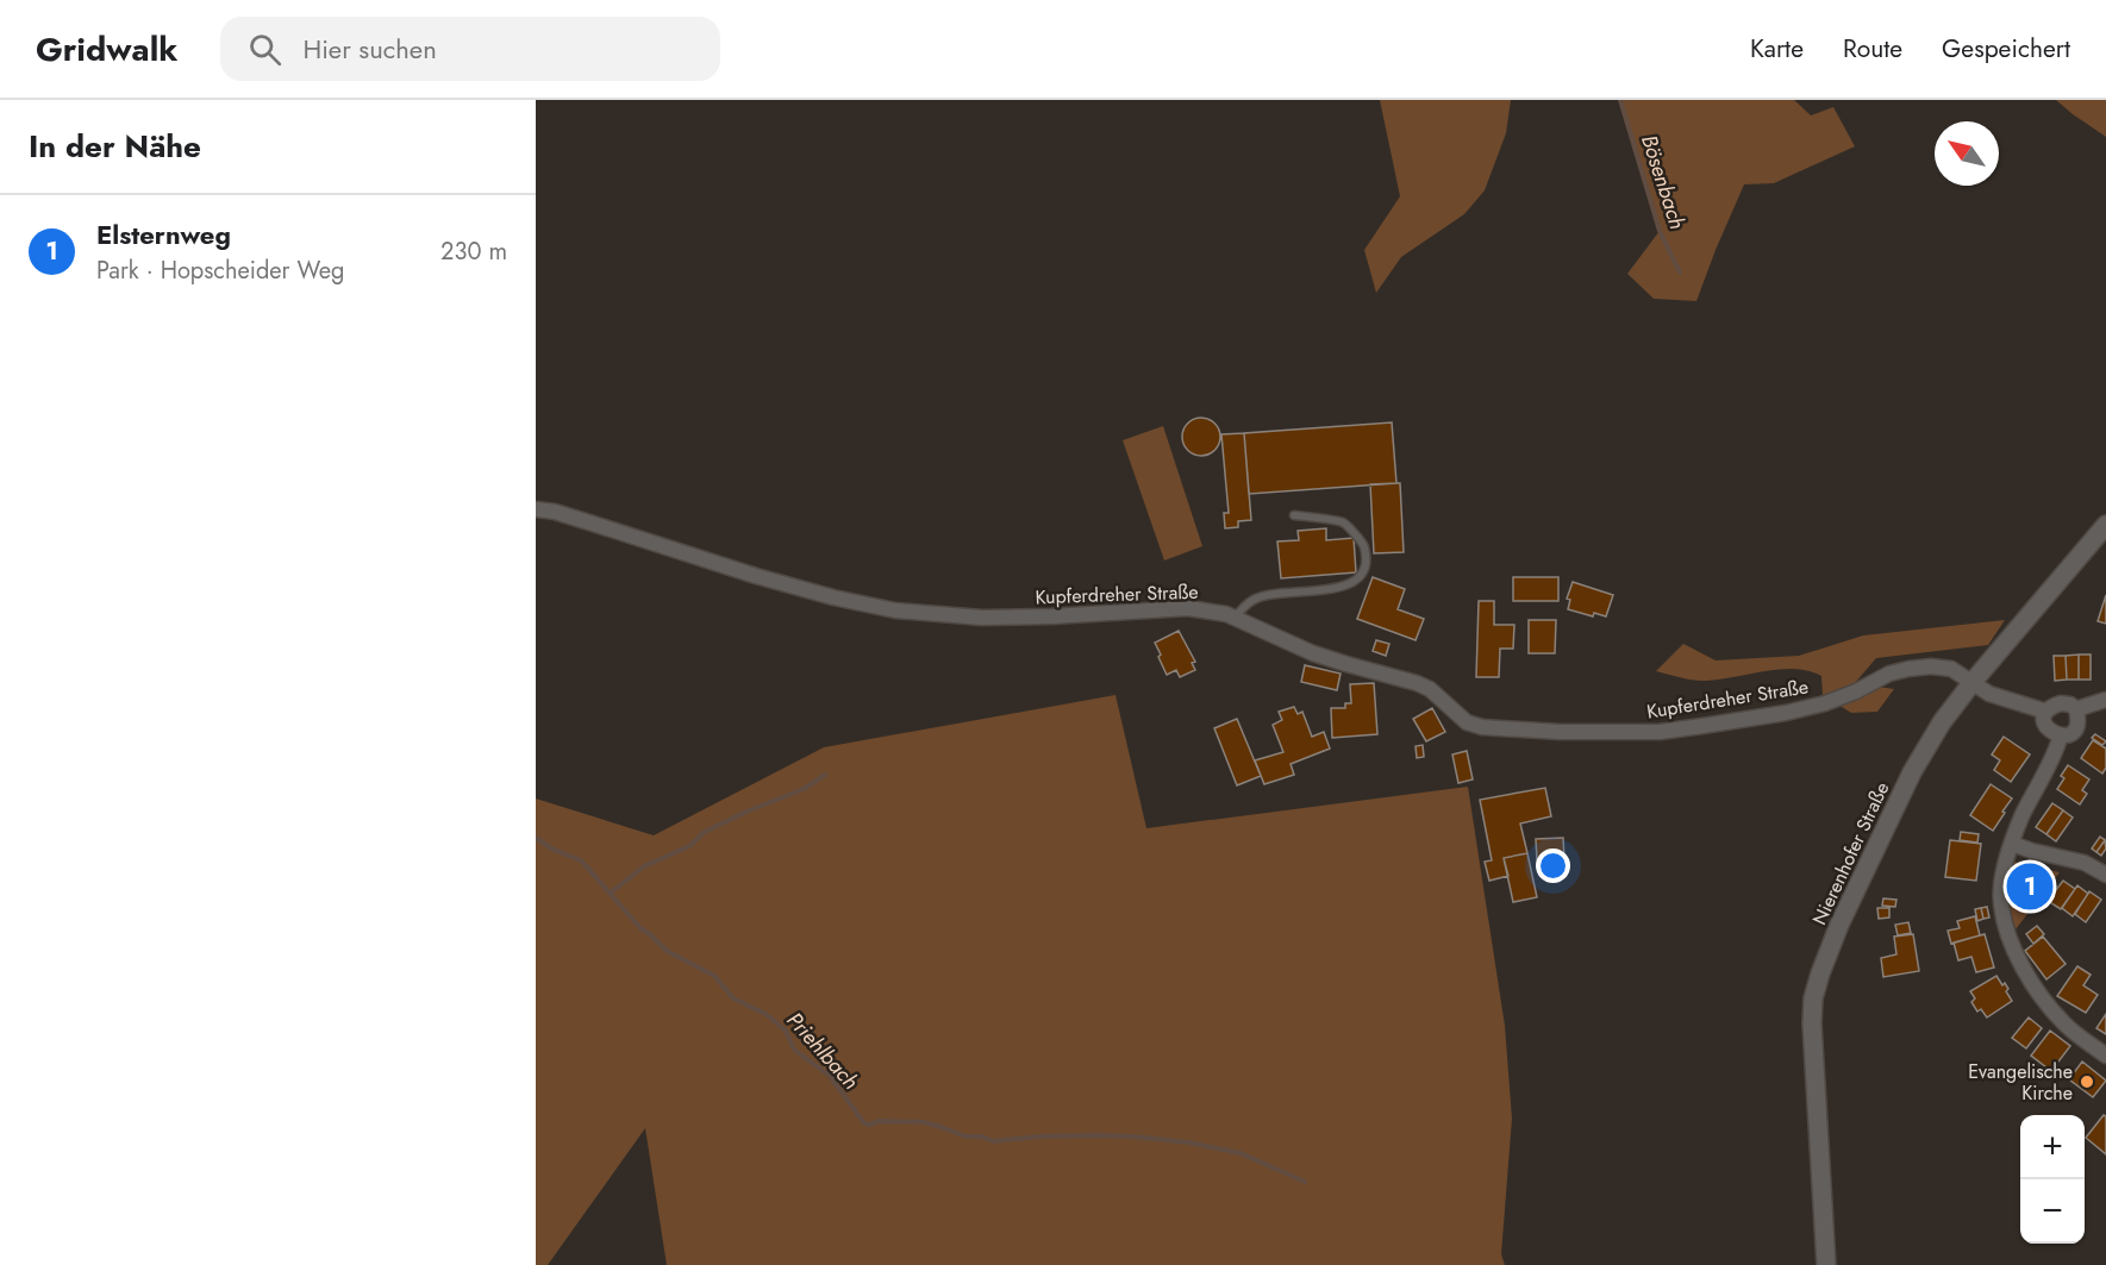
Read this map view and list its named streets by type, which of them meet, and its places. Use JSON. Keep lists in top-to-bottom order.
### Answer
{
  "streets": {
    "street": ["Kupferdreher Straße", "Nierenhofer Straße"]
  },
  "crossings": [
    ["Kupferdreher Straße", "Nierenhofer Straße"]
  ],
  "water": ["Bösenbach", "Priehlbach"],
  "places": ["Evangelische Kirche"],
  "north": "top left",
  "page": {
    "header": "Gridwalk",
    "search": "Hier suchen",
    "nav": ["Karte", "Route", "Gespeichert"],
    "heading": "In der Nähe",
    "list": [
      {
        "mark": "1",
        "name": "Elsternweg",
        "note": "Park · Hopscheider Weg",
        "value": "230 m"
      }
    ],
    "pins": "1",
    "map_buttons": ["+", "−"]
  }
}
